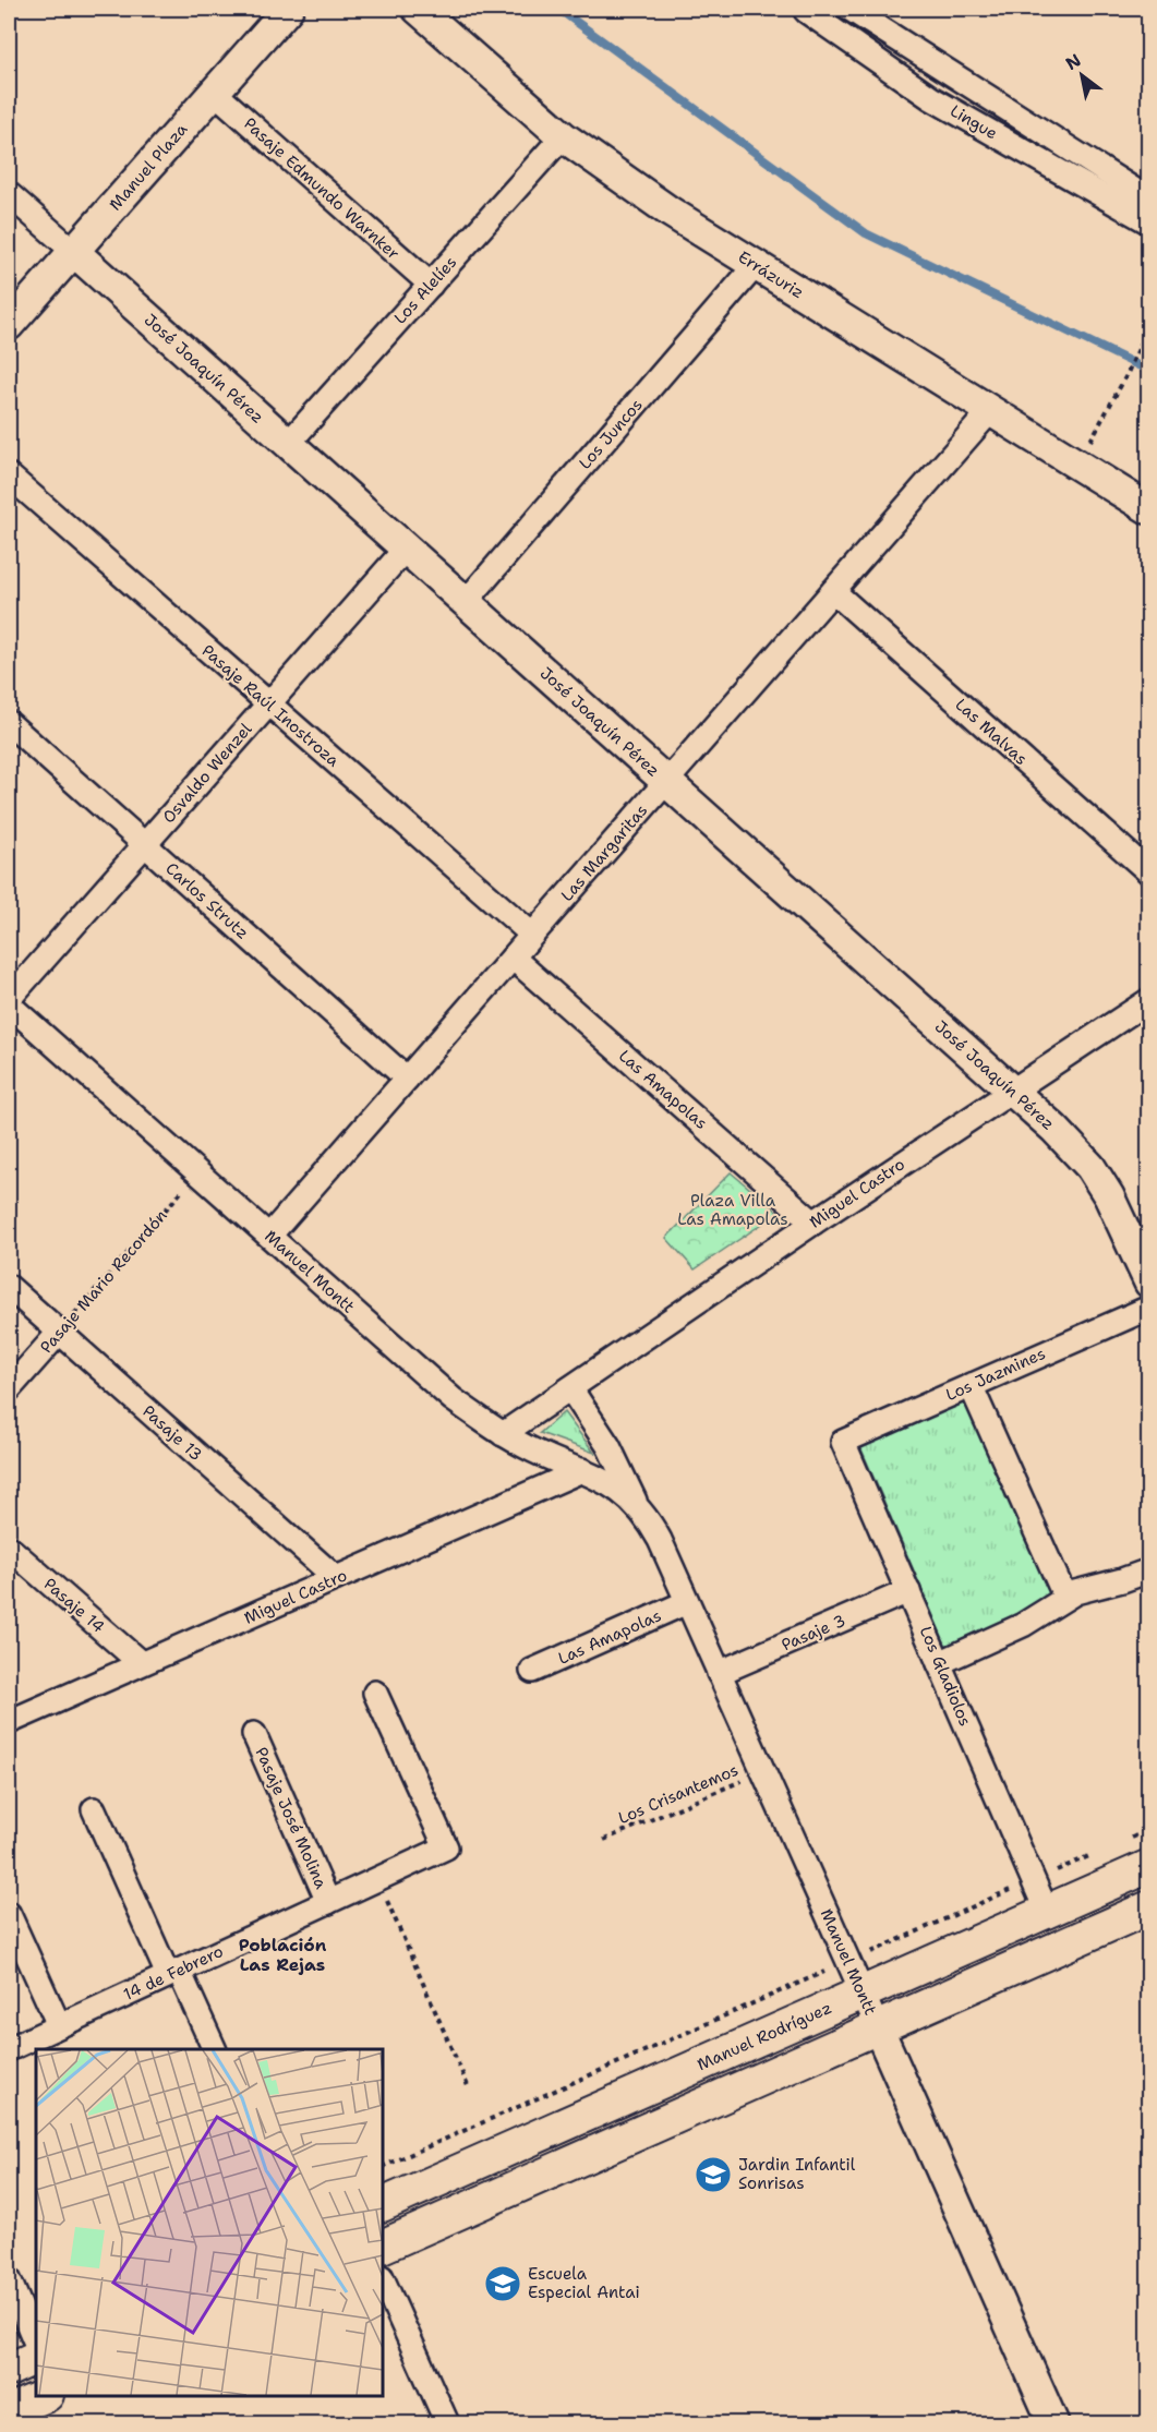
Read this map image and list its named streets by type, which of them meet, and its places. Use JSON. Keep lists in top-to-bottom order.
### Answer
{
  "streets": {
    "main road": ["Manuel Rodríguez"],
    "street": [
      "Lingue",
      "Manuel Plaza",
      "Pasaje Edmundo Warnker",
      "Errázuriz",
      "Los Alelíes",
      "José Joaquín Pérez",
      "Los Juncos",
      "Pasaje Raúl Inostroza",
      "Las Malvas",
      "Osvaldo Wenzel",
      "Las Margaritas",
      "Carlos Strutz",
      "Las Amapolas",
      "Miguel Castro",
      "Manuel Montt",
      "Pasaje Mario Recordón",
      "Los Jazmines",
      "Pasaje 13",
      "Pasaje 14",
      "Pasaje 3",
      "Los Gladiolos",
      "Pasaje José Molina",
      "14 de Febrero"
    ],
    "path": ["Los Crisantemos"]
  },
  "crossings": [
    ["Manuel Plaza", "Pasaje Edmundo Warnker"],
    ["Manuel Plaza", "José Joaquín Pérez"],
    ["Pasaje Edmundo Warnker", "Los Alelíes"],
    ["Errázuriz", "Los Alelíes"],
    ["Errázuriz", "Los Juncos"],
    ["Errázuriz", "Las Margaritas"],
    ["Los Alelíes", "José Joaquín Pérez"],
    ["José Joaquín Pérez", "Los Juncos"],
    ["José Joaquín Pérez", "Osvaldo Wenzel"],
    ["José Joaquín Pérez", "Las Margaritas"],
    ["José Joaquín Pérez", "Miguel Castro"],
    ["Pasaje Raúl Inostroza", "Osvaldo Wenzel"],
    ["Pasaje Raúl Inostroza", "Las Margaritas"],
    ["Las Malvas", "Las Margaritas"],
    ["Osvaldo Wenzel", "Carlos Strutz"],
    ["Las Margaritas", "Carlos Strutz"],
    ["Las Margaritas", "Las Amapolas"],
    ["Las Margaritas", "Manuel Montt"],
    ["Las Amapolas", "Miguel Castro"],
    ["Las Amapolas", "Manuel Montt"],
    ["Miguel Castro", "Manuel Montt"],
    ["Miguel Castro", "Pasaje 13"],
    ["Miguel Castro", "Pasaje 14"],
    ["Manuel Montt", "Pasaje Mario Recordón"],
    ["Manuel Montt", "Pasaje 3"],
    ["Manuel Montt", "Los Crisantemos"],
    ["Manuel Montt", "Manuel Rodríguez"],
    ["Pasaje Mario Recordón", "Pasaje 13"],
    ["Los Jazmines", "Los Gladiolos"],
    ["Pasaje 3", "Los Gladiolos"],
    ["Los Gladiolos", "Manuel Rodríguez"],
    ["Pasaje José Molina", "14 de Febrero"]
  ],
  "districts": ["Población Las Rejas"],
  "parks": ["Plaza Villa Las Amapolas"],
  "places": {
    "school or university": ["Jardin Infantil Sonrisas", "Escuela Especial Antai"]
  },
  "north": "top left"
}
